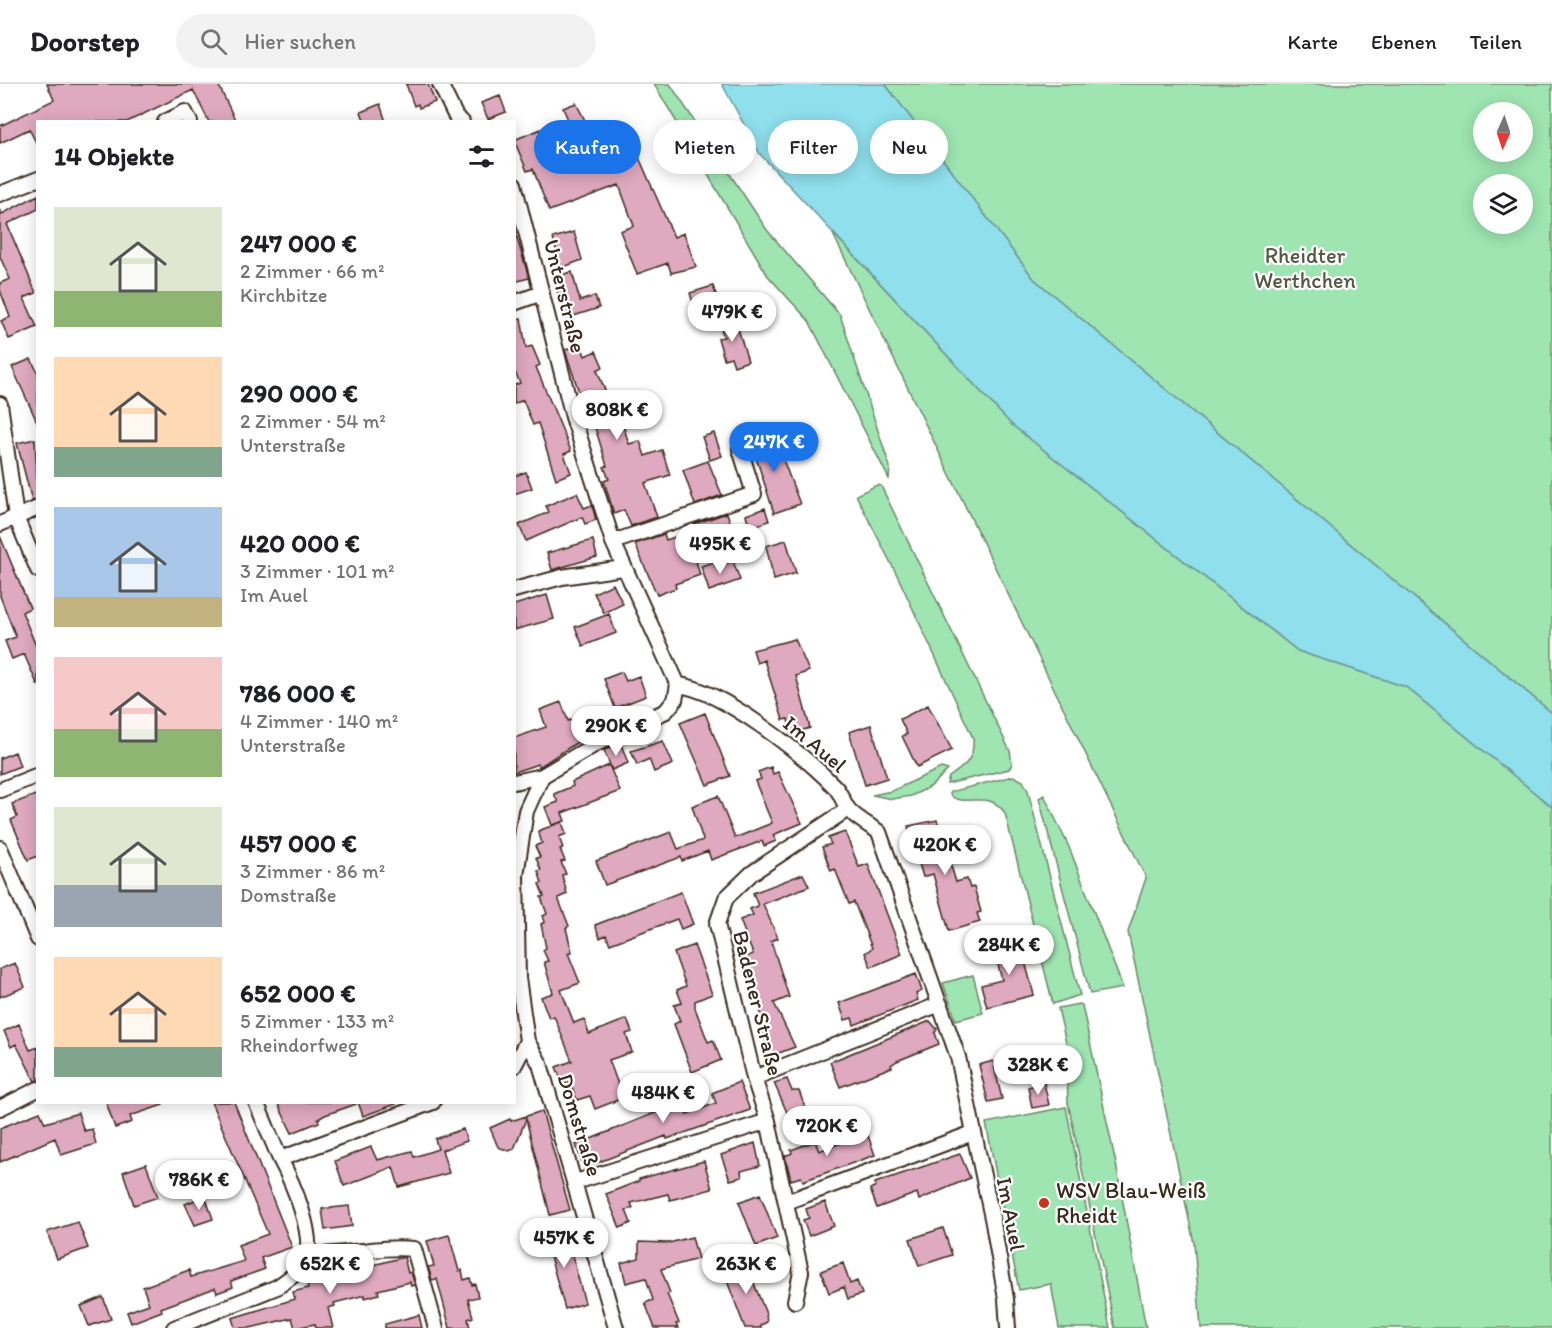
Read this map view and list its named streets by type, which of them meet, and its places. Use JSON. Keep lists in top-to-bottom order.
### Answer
{
  "streets": {
    "street": [
      "Unterstraße",
      "Im Auel",
      "Badener Straße",
      "Domstraße"
    ]
  },
  "crossings": [
    ["Unterstraße", "Im Auel"],
    ["Im Auel", "Badener Straße"]
  ],
  "parks": ["Rheidter Werthchen"],
  "places": ["WSV Blau-Weiß Rheidt"],
  "north": "bottom",
  "page": {
    "header": "Doorstep",
    "search": "Hier suchen",
    "nav": ["Karte", "Ebenen", "Teilen"],
    "chip": [
      "Kaufen",
      "Mieten",
      "Filter",
      "Neu"
    ],
    "heading": "14 Objekte",
    "list": [
      {
        "name": "247 000 €",
        "note": "2 Zimmer · 66 m² · Kirchbitze"
      },
      {
        "name": "290 000 €",
        "note": "2 Zimmer · 54 m² · Unterstraße"
      },
      {
        "name": "420 000 €",
        "note": "3 Zimmer · 101 m² · Im Auel"
      },
      {
        "name": "786 000 €",
        "note": "4 Zimmer · 140 m² · Unterstraße"
      },
      {
        "name": "457 000 €",
        "note": "3 Zimmer · 86 m² · Domstraße"
      },
      {
        "name": "652 000 €",
        "note": "5 Zimmer · 133 m² · Rheindorfweg"
      }
    ],
    "price": [
      "479K €",
      "808K €",
      "247K €",
      "495K €",
      "290K €",
      "420K €",
      "284K €",
      "328K €",
      "484K €",
      "720K €",
      "786K €",
      "457K €",
      "652K €",
      "263K €"
    ]
  }
}
